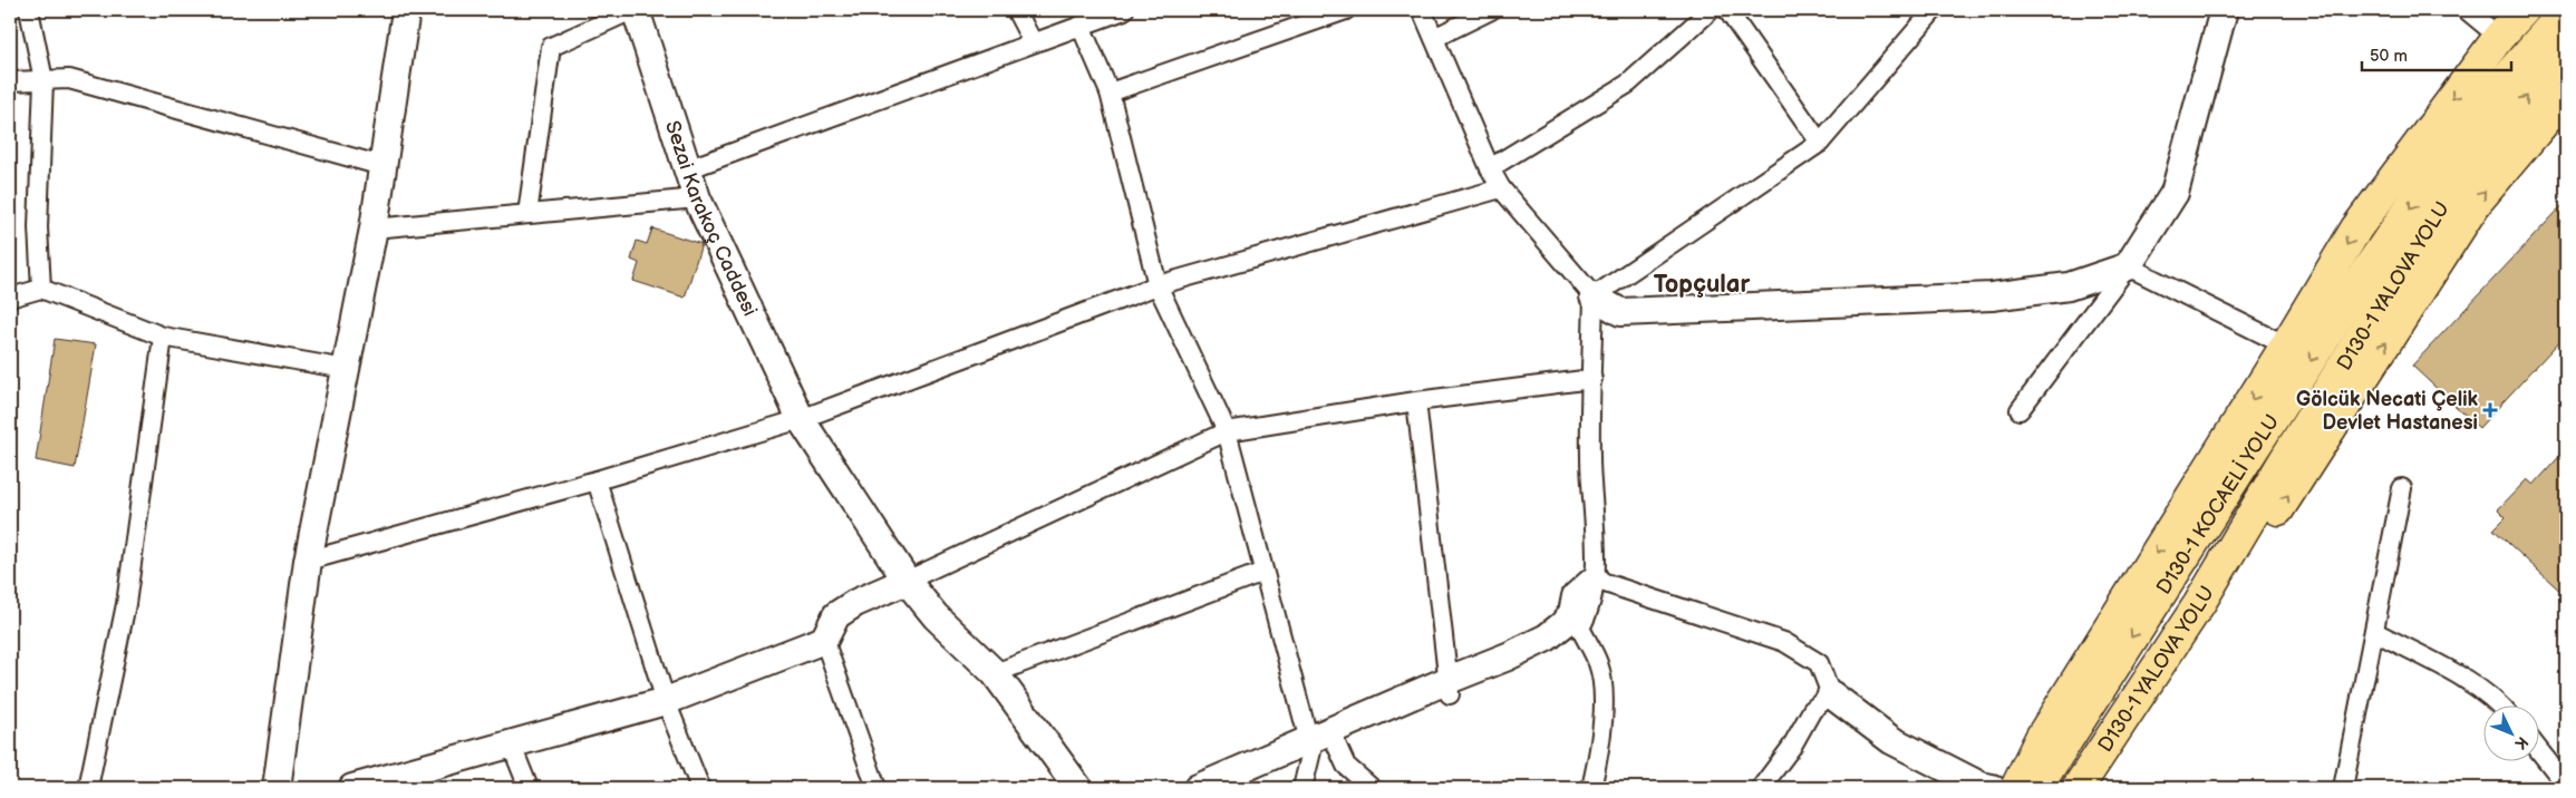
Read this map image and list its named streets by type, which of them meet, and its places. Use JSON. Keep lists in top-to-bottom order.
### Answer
{
  "streets": {
    "highway": ["D130-1 YALOVA YOLU", "D130-1 KOCAELİ YOLU"],
    "street": ["Sezai Karakoç Caddesi"]
  },
  "districts": ["Topçular"],
  "places": {
    "health": ["Gölcük Necati Çelik Devlet Hastanesi"]
  },
  "scale_bar": "50 m",
  "north": "bottom right"
}
